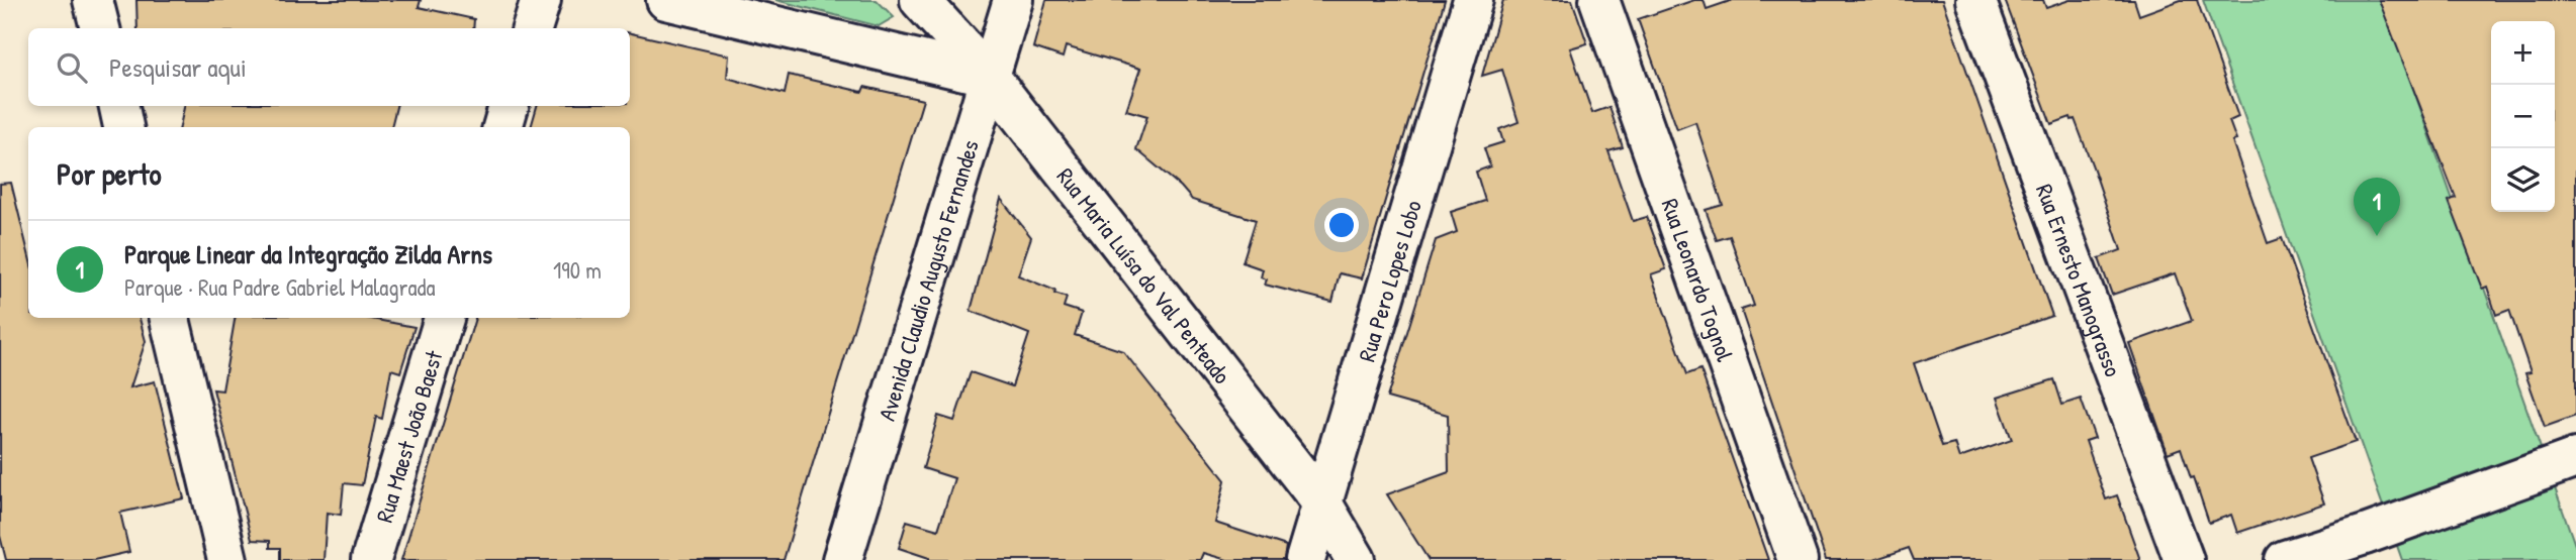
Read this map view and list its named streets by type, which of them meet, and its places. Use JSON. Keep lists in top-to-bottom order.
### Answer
{
  "streets": {
    "street": [
      "Rua Maria Luísa do Val Penteado",
      "Avenida Claudio Augusto Fernandes",
      "Rua Pero Lopes Lobo",
      "Rua Leonardo Tognol",
      "Rua Ernesto Manograsso",
      "Rua Maest João Baest"
    ]
  },
  "crossings": [
    ["Rua Maria Luísa do Val Penteado", "Avenida Claudio Augusto Fernandes"],
    ["Rua Maria Luísa do Val Penteado", "Rua Pero Lopes Lobo"]
  ],
  "page": {
    "map_buttons": ["+", "−"],
    "search": "Pesquisar aqui",
    "heading": "Por perto",
    "pins": "1",
    "list": [
      {
        "mark": "1",
        "name": "Parque Linear da Integração Zilda Arns",
        "note": "Parque · Rua Padre Gabriel Malagrada",
        "value": "190 m"
      }
    ]
  }
}
